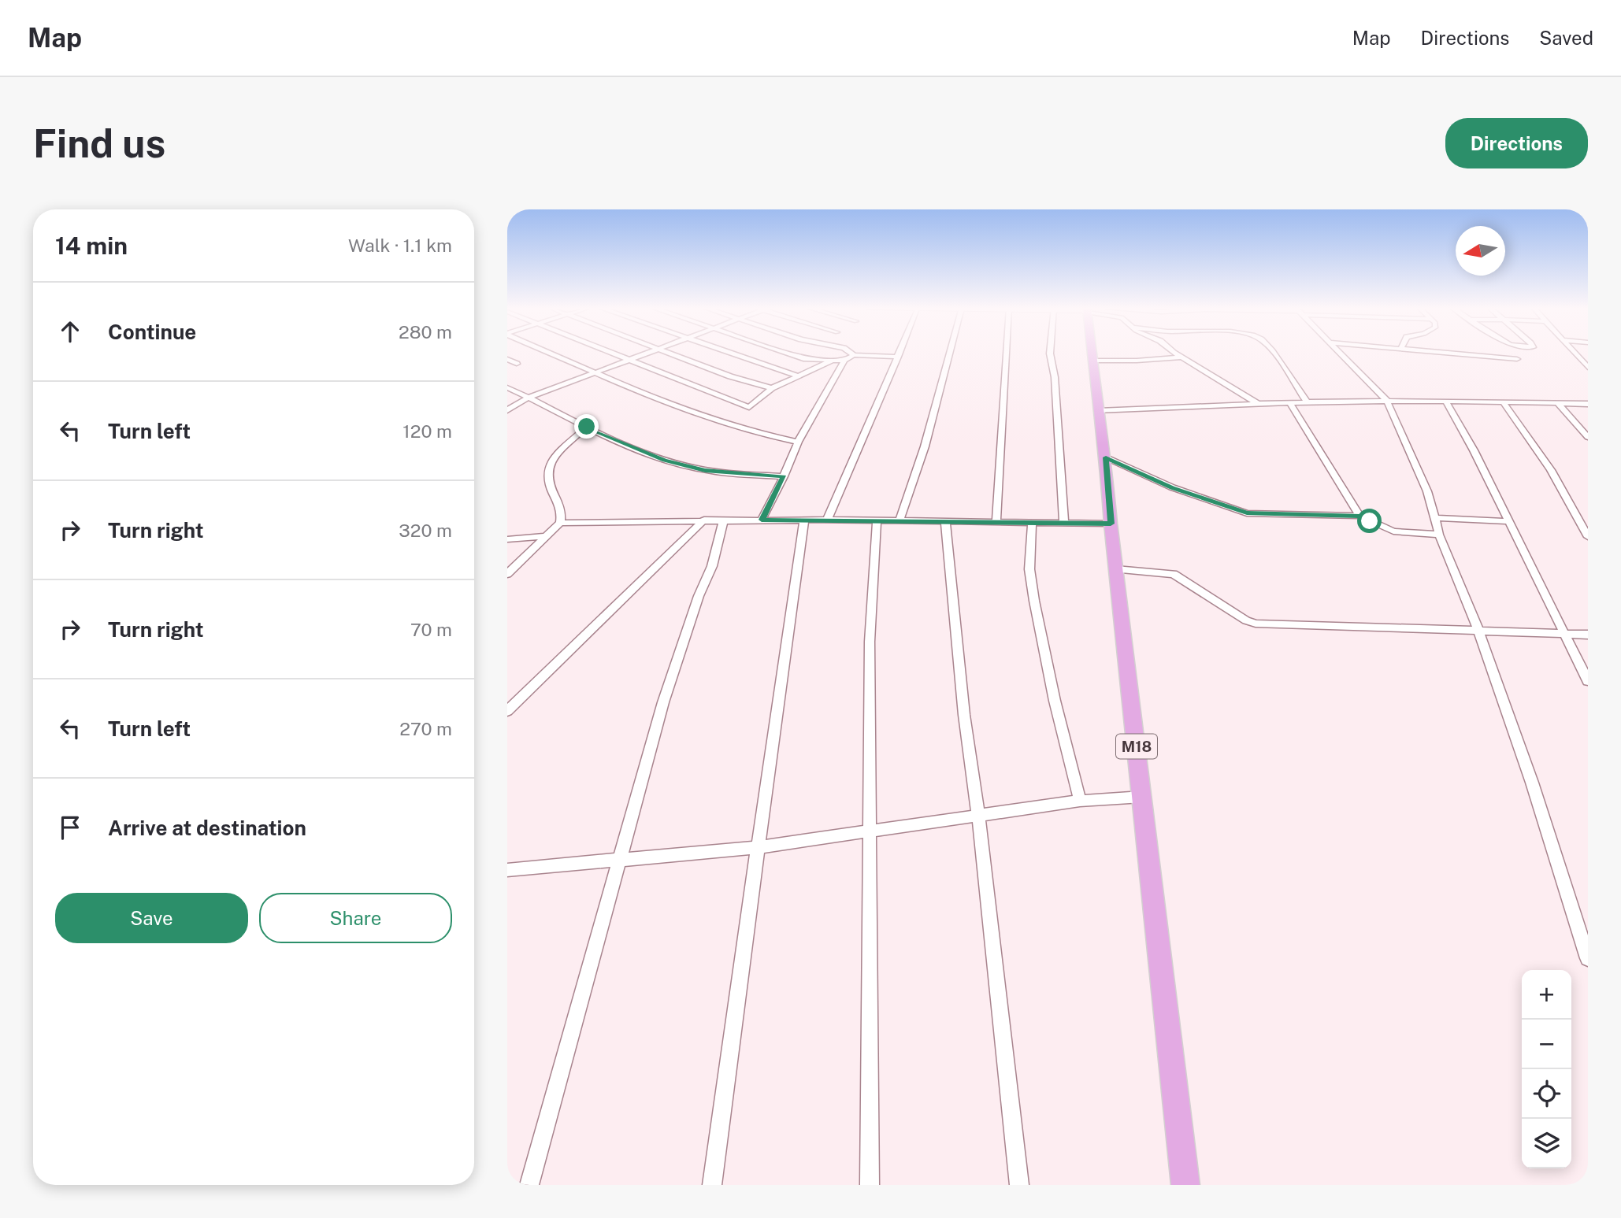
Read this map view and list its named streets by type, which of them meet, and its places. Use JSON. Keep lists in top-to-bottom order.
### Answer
{
  "streets": {
    "main road": ["M18"]
  },
  "north": "left",
  "page": {
    "header": "Map",
    "nav": ["Map", "Directions", "Saved"],
    "buttons": [
      "Directions",
      ["Save", "Share"]
    ],
    "title": "Find us",
    "heading": ["14 min", "Walk · 1.1 km"],
    "list": [
      ["Continue", "280 m"],
      ["Turn left", "120 m"],
      ["Turn right", "320 m"],
      ["Turn right", "70 m"],
      ["Turn left", "270 m"],
      "Arrive at destination"
    ],
    "map_buttons": ["+", "−"]
  }
}
